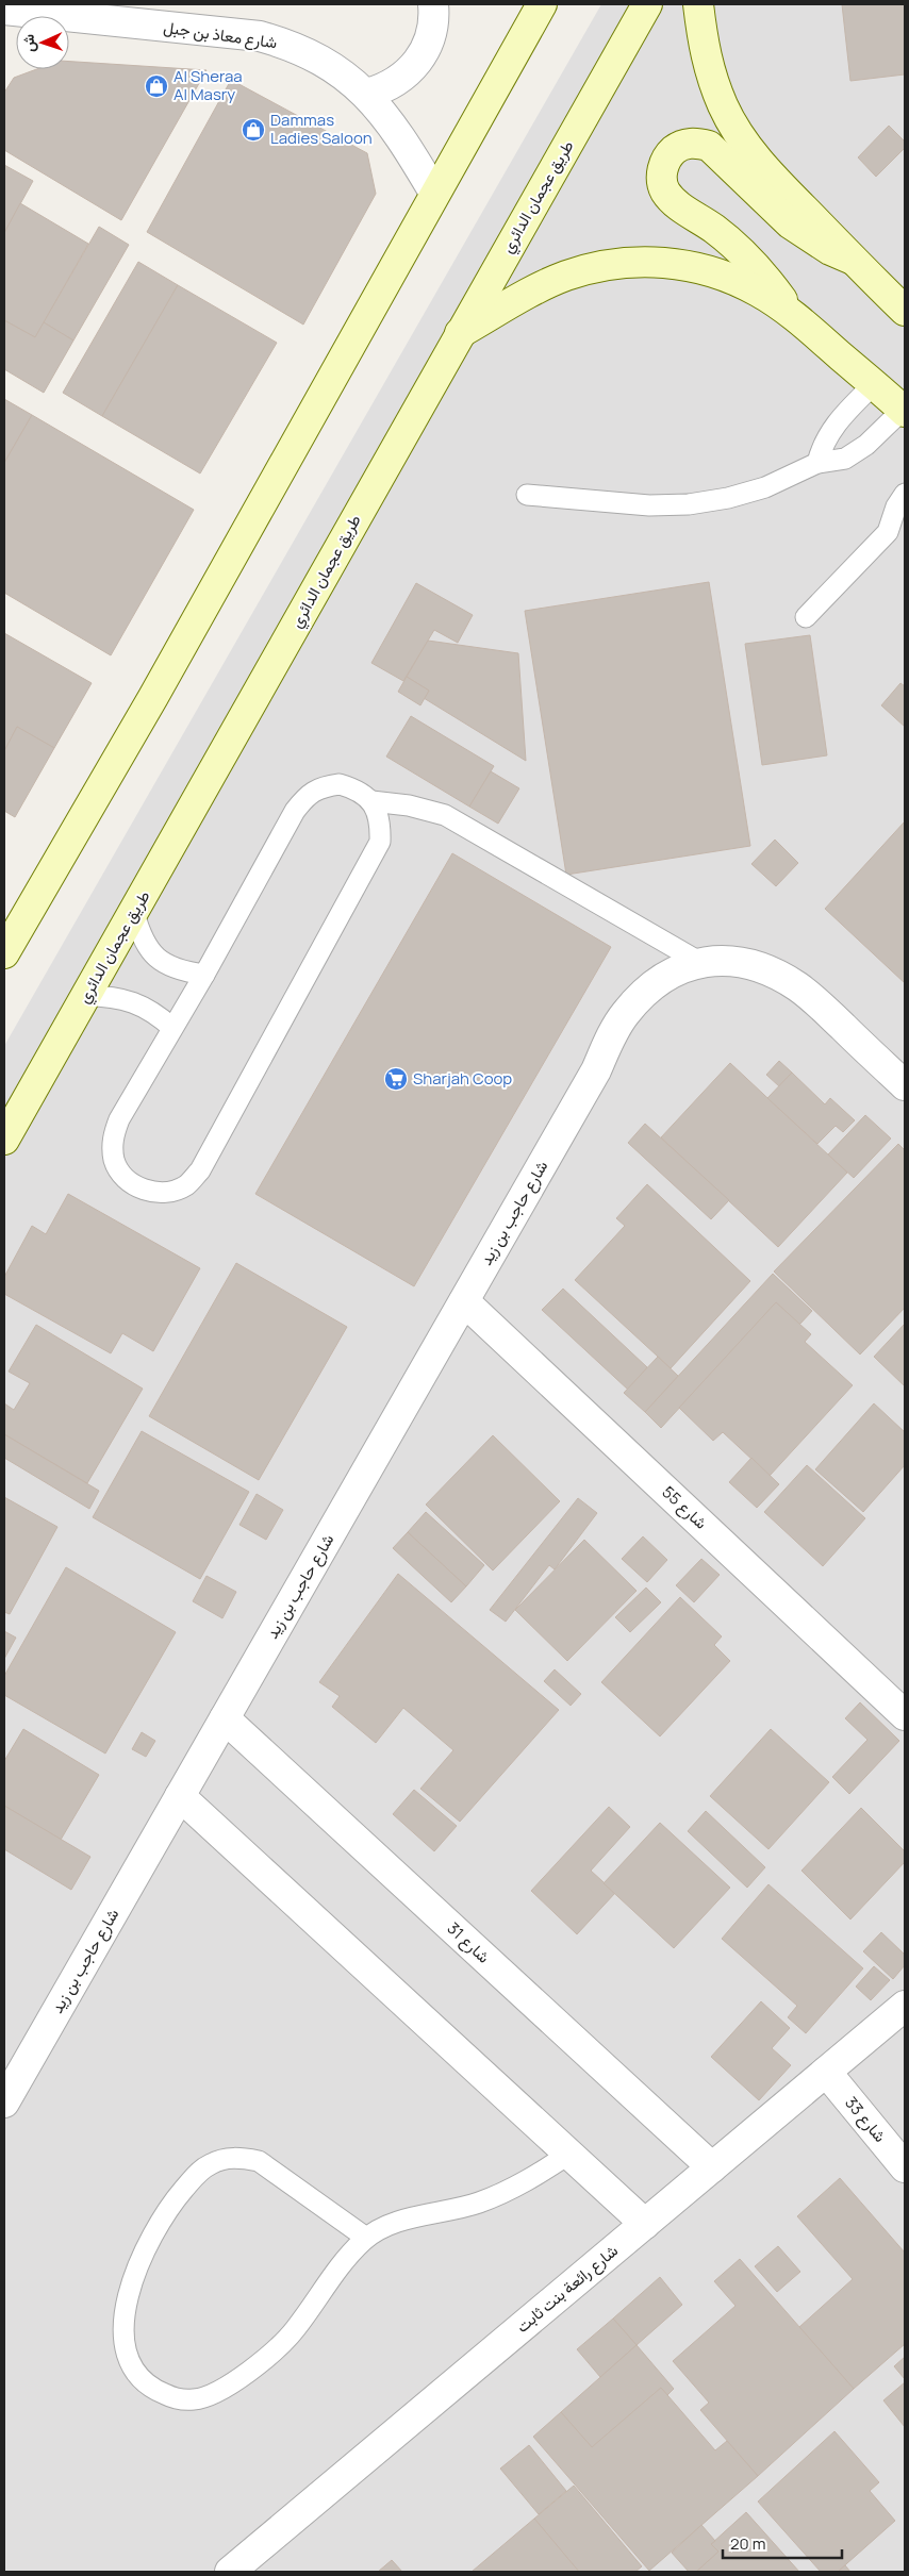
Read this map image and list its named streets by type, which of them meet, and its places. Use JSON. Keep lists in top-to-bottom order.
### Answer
{
  "streets": {
    "main road": ["طريق عجمان الدائري"],
    "street": [
      "شارع معاذ بن جبل",
      "شارع حاجب بن زيد",
      "شارع 55",
      "شارع 31",
      "شارع 33",
      "شارع رائعة بنت ثابت"
    ]
  },
  "crossings": [
    ["شارع حاجب بن زيد", "شارع 55"],
    ["شارع حاجب بن زيد", "شارع 31"],
    ["شارع 31", "شارع رائعة بنت ثابت"],
    ["شارع 33", "شارع رائعة بنت ثابت"]
  ],
  "places": {
    "shop": ["Al Sheraa Al Masry", "Dammas Ladies Saloon"],
    "supermarket": ["Sharjah Coop"]
  },
  "scale_bar": "20 m",
  "north": "left"
}
